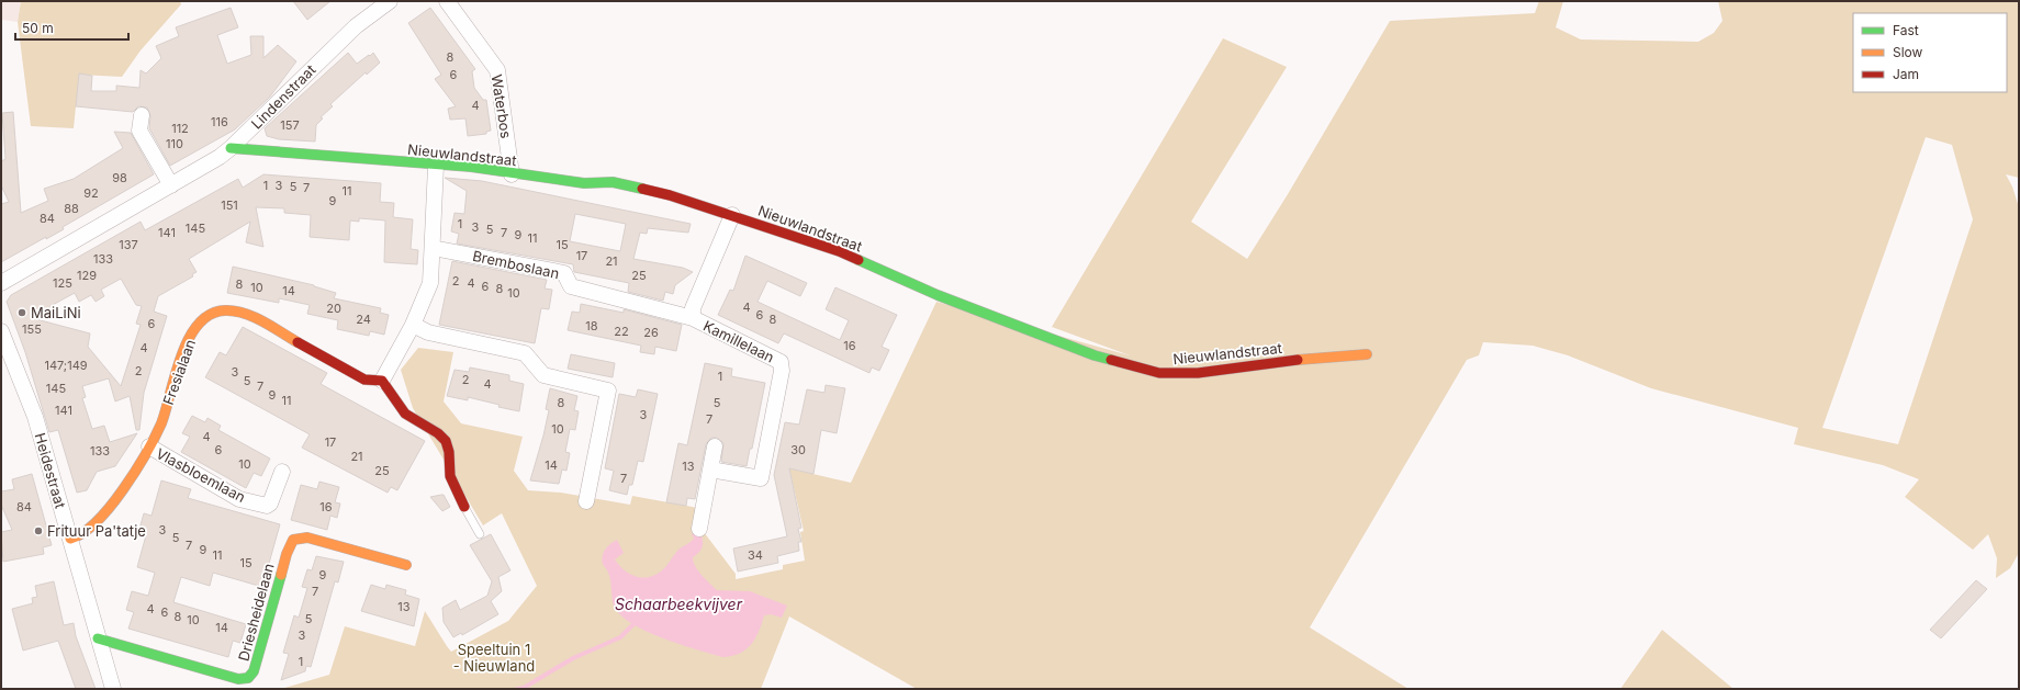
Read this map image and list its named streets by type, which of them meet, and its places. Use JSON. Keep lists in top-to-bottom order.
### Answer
{
  "streets": {
    "street": [
      "Lindenstraat",
      "Waterbos",
      "Nieuwlandstraat",
      "Bremboslaan",
      "Kamillelaan",
      "Fresialaan",
      "Heidestraat",
      "Vlasbloemlaan",
      "Driesheidelaan"
    ]
  },
  "crossings": [
    ["Lindenstraat", "Nieuwlandstraat"],
    ["Waterbos", "Nieuwlandstraat"],
    ["Nieuwlandstraat", "Kamillelaan"],
    ["Bremboslaan", "Kamillelaan"],
    ["Fresialaan", "Heidestraat"],
    ["Fresialaan", "Vlasbloemlaan"],
    ["Heidestraat", "Driesheidelaan"]
  ],
  "water": ["Schaarbeekvijver"],
  "parks": ["Speeltuin 1 - Nieuwland"],
  "places": ["MaiLiNi", "Frituur Pa'tatje"],
  "house_numbers": [
    "8",
    "6",
    "4",
    "116",
    "157",
    "112",
    "110",
    "98",
    "1",
    "3",
    "5",
    "7",
    "11",
    "92",
    "9",
    "151",
    "88",
    "84",
    "1",
    "3",
    "145",
    "5",
    "141",
    "7",
    "9",
    "11",
    "137",
    "15",
    "17",
    "133",
    "21",
    "129",
    "25",
    "2",
    "125",
    "4",
    "8",
    "6",
    "10",
    "8",
    "14",
    "10",
    "4",
    "20",
    "6",
    "24",
    "8",
    "6",
    "18",
    "155",
    "22",
    "26",
    "16",
    "4",
    "147;149",
    "2",
    "3",
    "1",
    "2",
    "5",
    "4",
    "7",
    "145",
    "9",
    "11",
    "8",
    "5",
    "141",
    "3",
    "7",
    "10",
    "4",
    "17",
    "6",
    "30",
    "133",
    "21",
    "10",
    "14",
    "13",
    "25",
    "7",
    "84",
    "16",
    "3",
    "5",
    "7",
    "9",
    "11",
    "34",
    "15",
    "9",
    "7",
    "13",
    "4",
    "6",
    "8",
    "5",
    "10",
    "14",
    "3",
    "1"
  ],
  "legend": ["Fast", "Slow", "Jam"],
  "scale_bar": "50 m"
}
